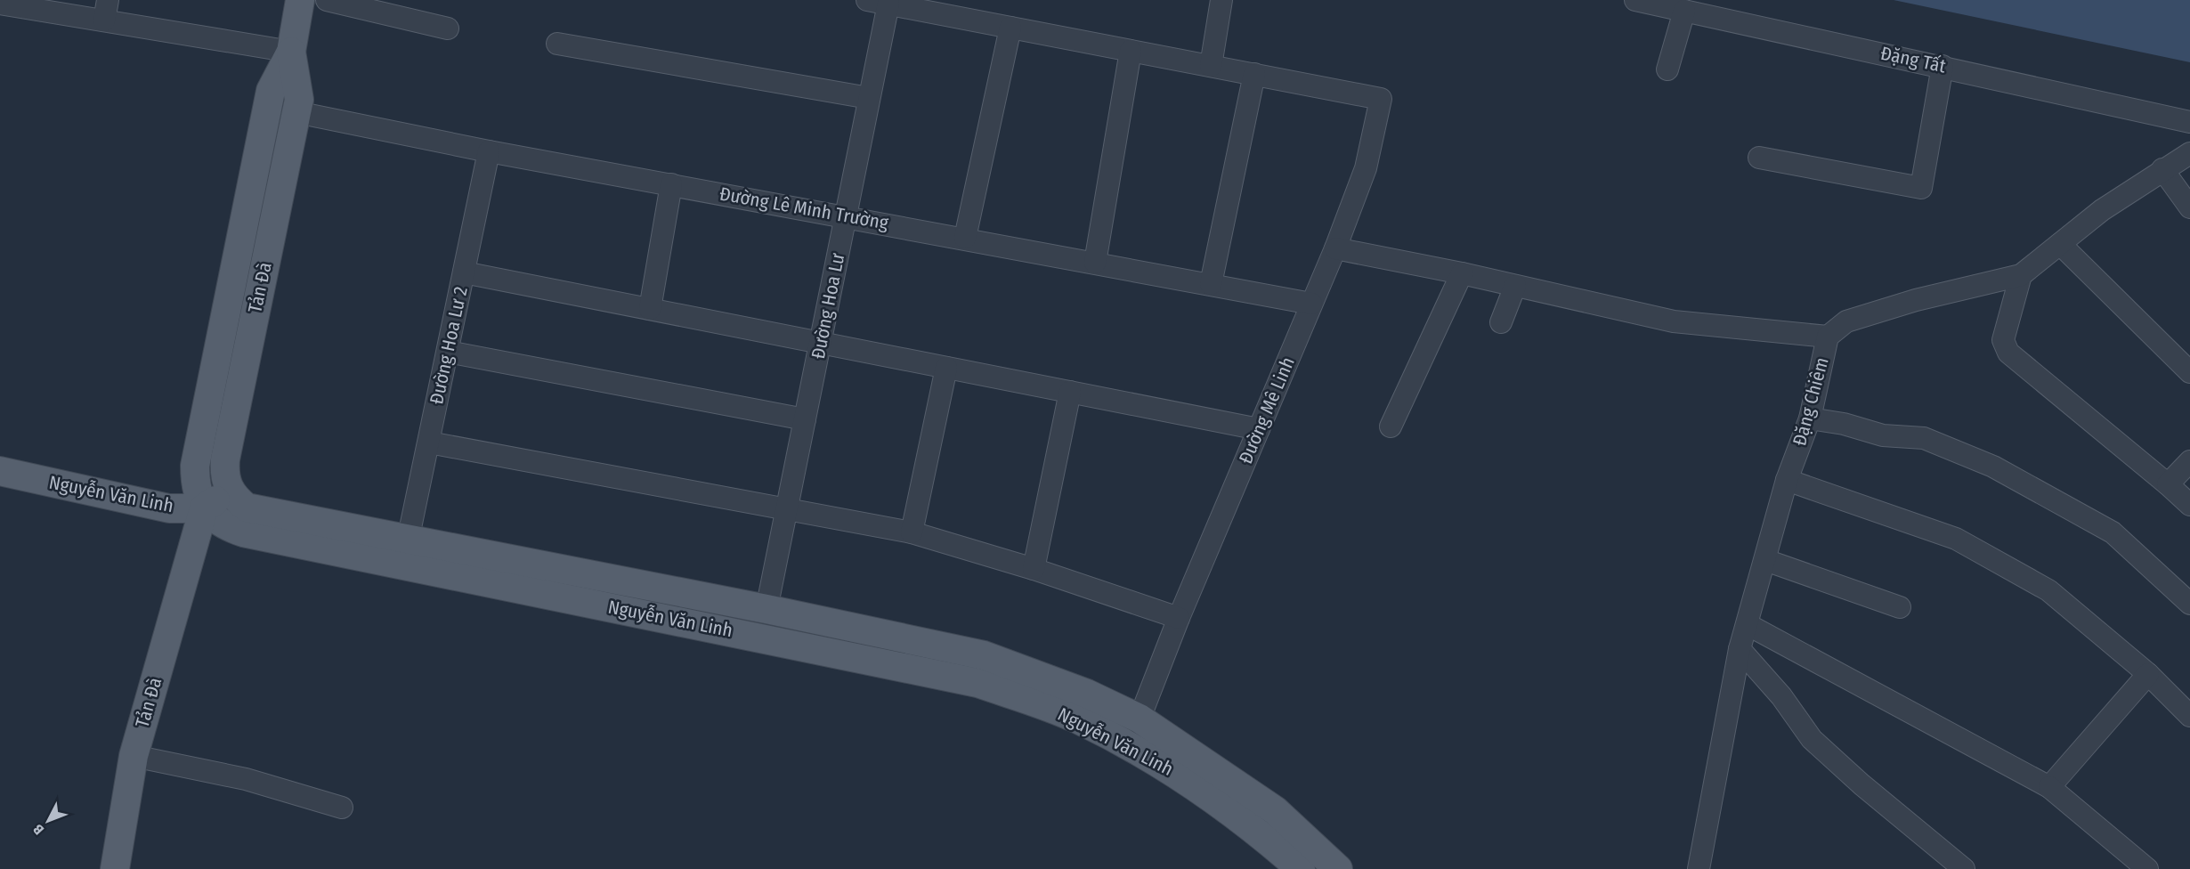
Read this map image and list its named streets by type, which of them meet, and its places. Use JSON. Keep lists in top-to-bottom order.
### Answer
{
  "streets": {
    "main road": ["Tản Đà", "Nguyễn Văn Linh"],
    "street": [
      "Đặng Tất",
      "Đường Lê Minh Trường",
      "Đường Hoa Lư",
      "Đường Hoa Lư 2",
      "Đặng Chiêm",
      "Đường Mê Linh"
    ]
  },
  "crossings": [
    ["Đường Lê Minh Trường", "Tản Đà"],
    ["Đường Lê Minh Trường", "Đường Hoa Lư"],
    ["Đường Lê Minh Trường", "Đường Hoa Lư 2"],
    ["Đường Lê Minh Trường", "Đường Mê Linh"],
    ["Tản Đà", "Nguyễn Văn Linh"],
    ["Đường Hoa Lư", "Nguyễn Văn Linh"],
    ["Đường Hoa Lư 2", "Nguyễn Văn Linh"],
    ["Đường Mê Linh", "Nguyễn Văn Linh"]
  ],
  "north": "bottom left"
}
